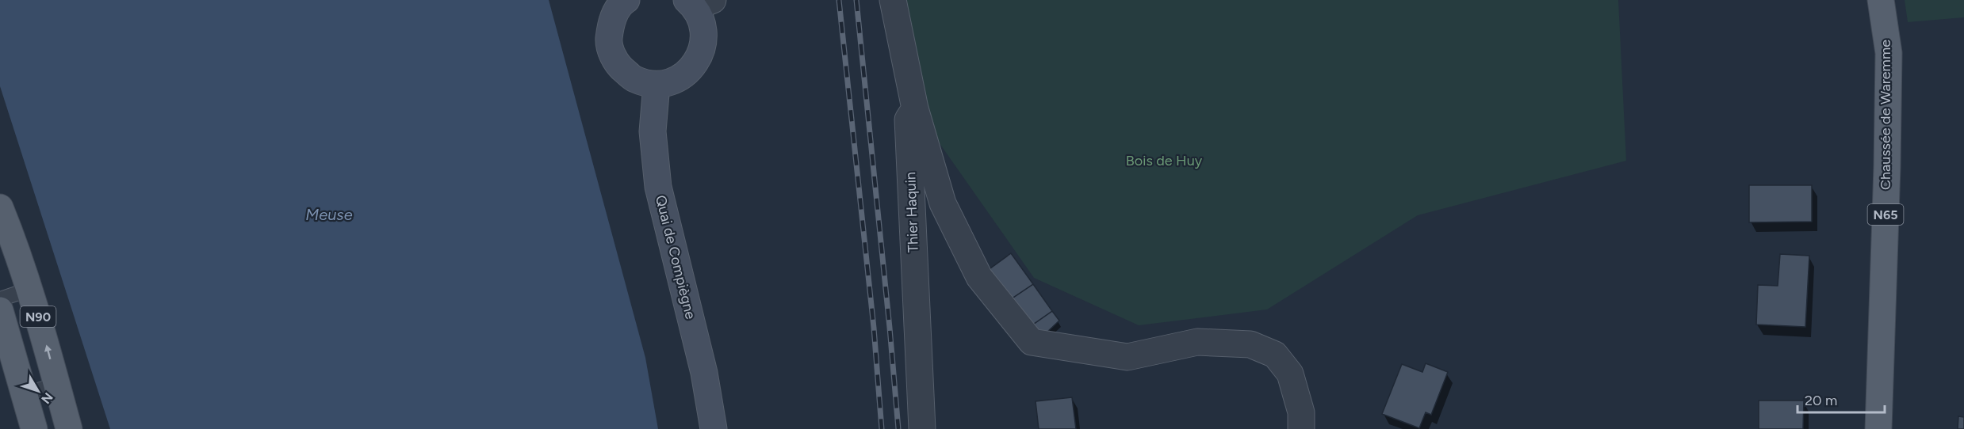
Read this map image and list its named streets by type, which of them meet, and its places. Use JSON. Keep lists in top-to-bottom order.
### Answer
{
  "streets": {
    "main road": [
      "Chaussée de Waremme",
      "N65",
      "Quai de Compiègne",
      "N90"
    ],
    "street": ["Thier Haquin"]
  },
  "water": ["Meuse"],
  "parks": ["Bois de Huy"],
  "scale_bar": "20 m",
  "north": "bottom right"
}
